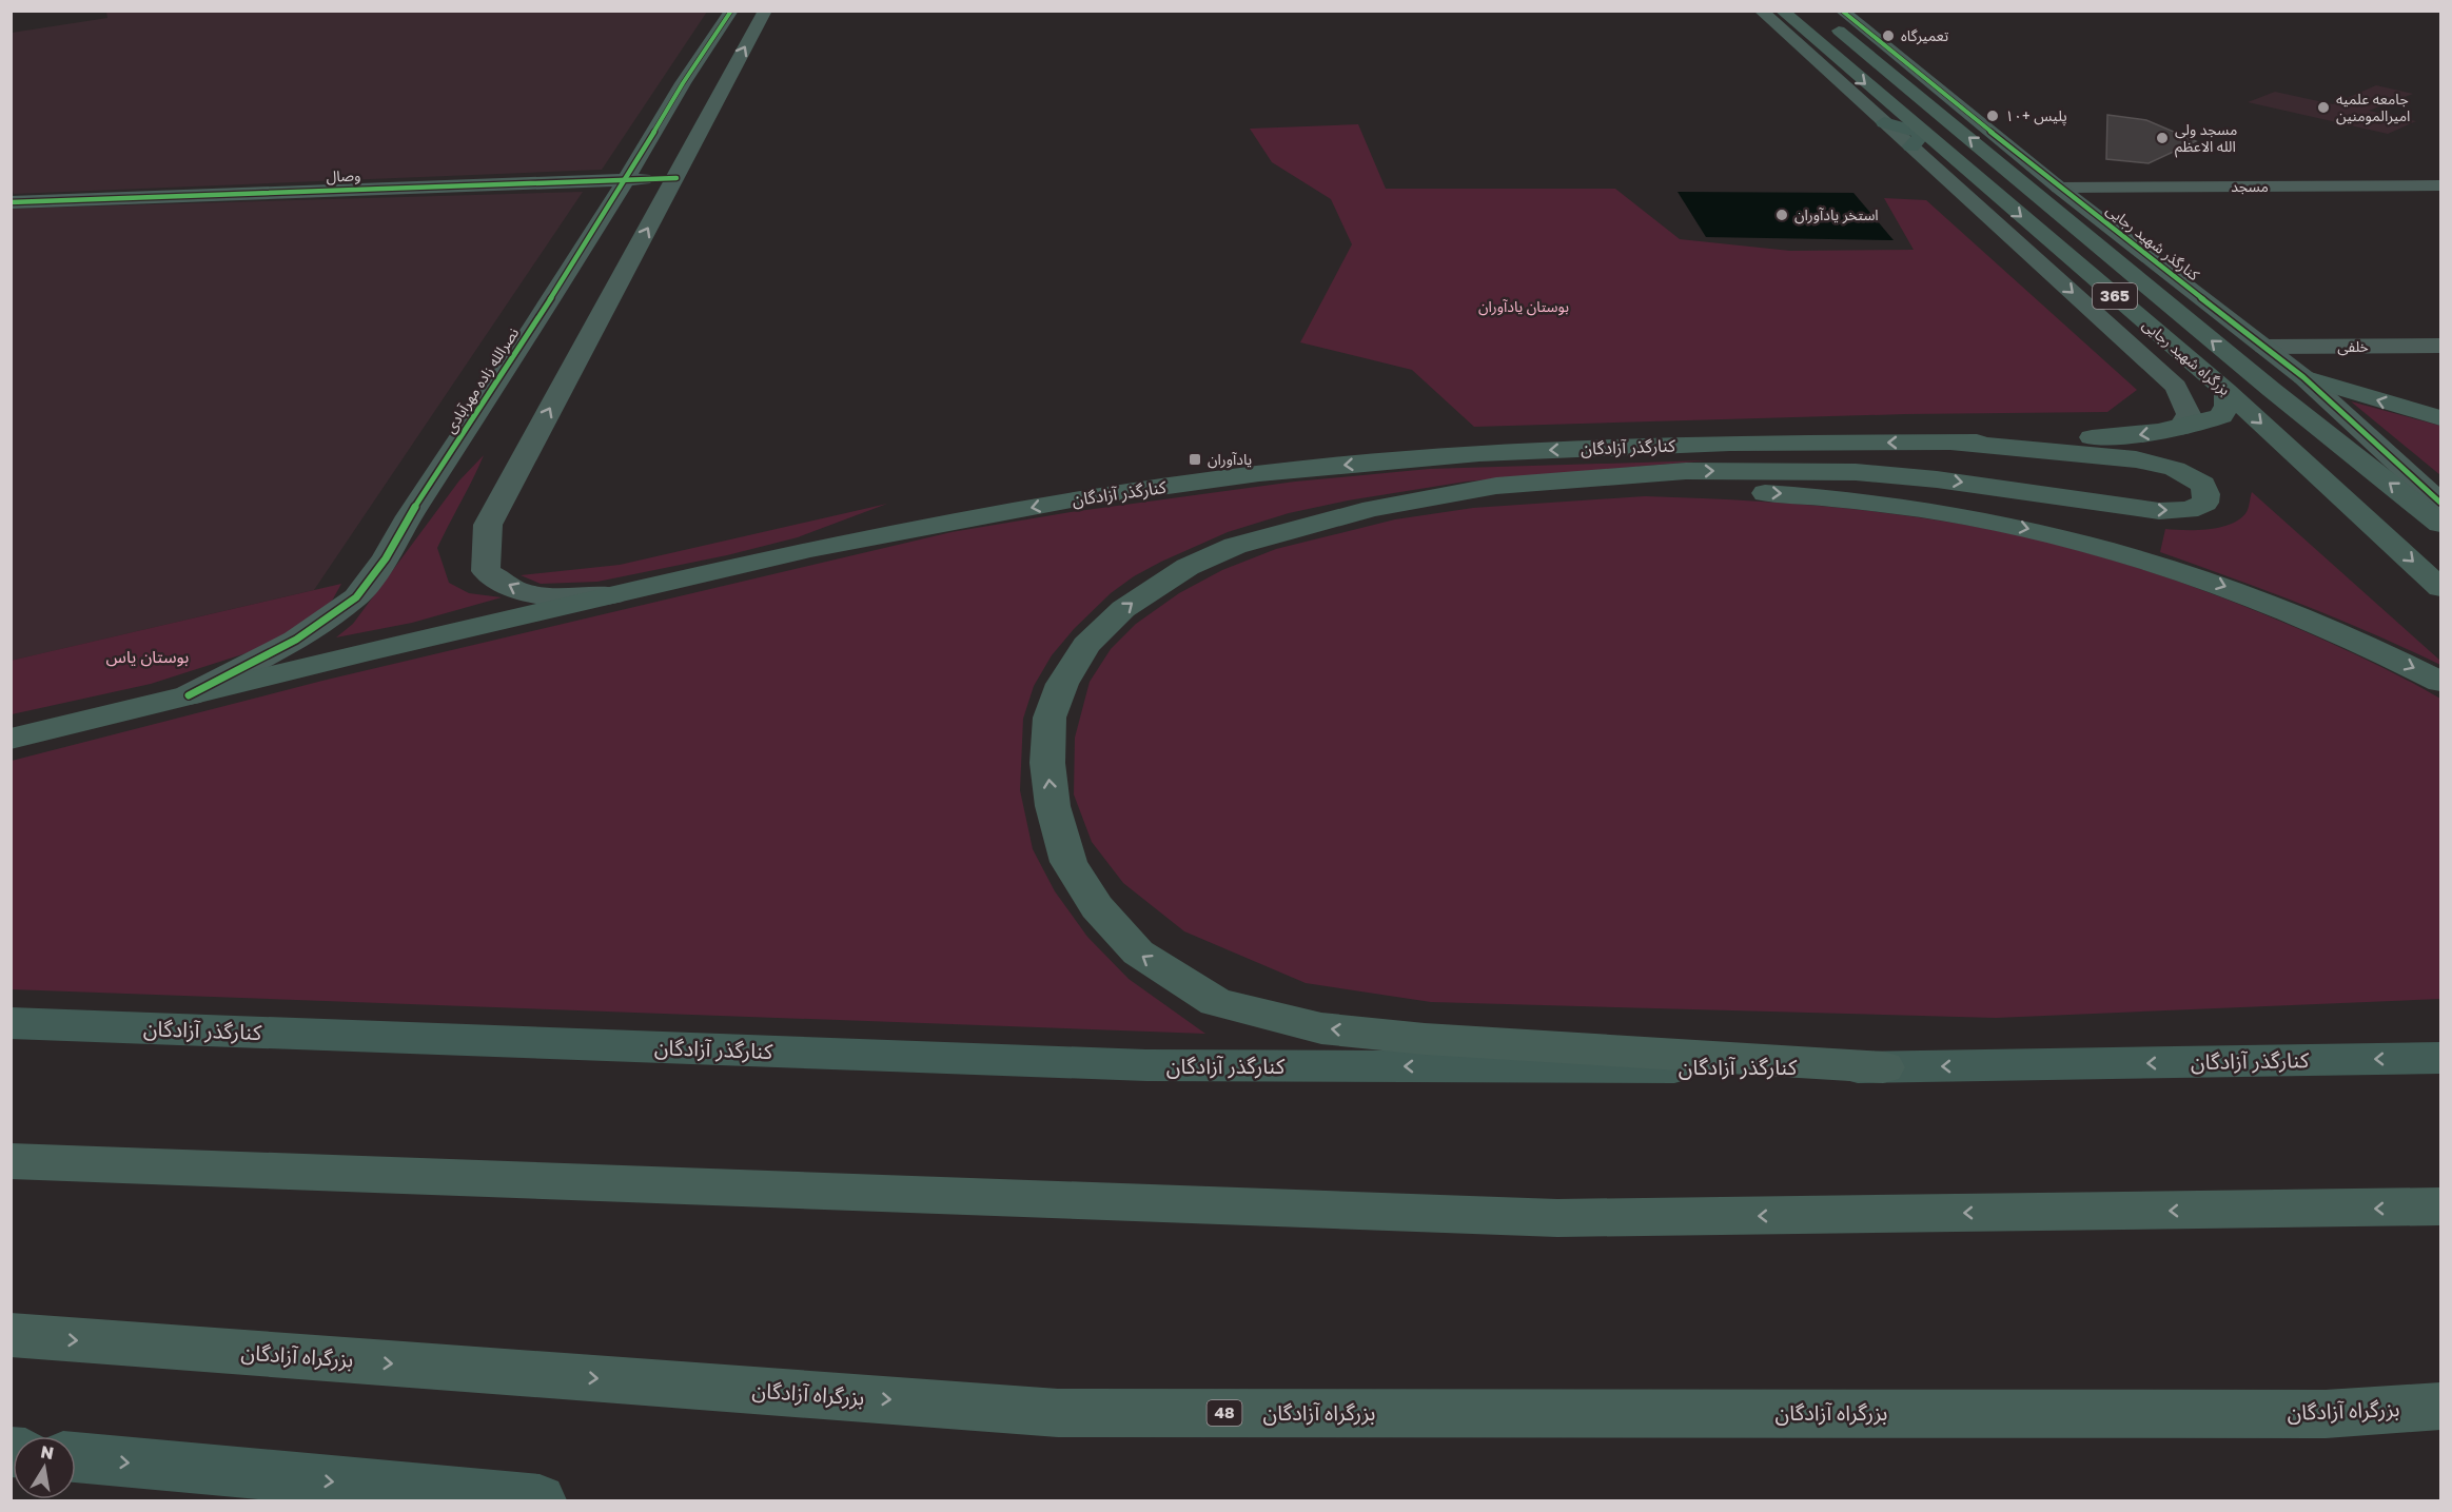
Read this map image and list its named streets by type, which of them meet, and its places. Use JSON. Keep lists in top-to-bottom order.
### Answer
{
  "streets": {
    "highway": [
      "365",
      "بزرگراه شهید رجایی",
      "کنارگذر آزادگان",
      "بزرگراه آزادگان",
      "48"
    ],
    "street": [
      "وصال",
      "مسجد",
      "کنارگذر شهید رجایی",
      "خلفی",
      "نصرالله زاده مهرآبادی"
    ]
  },
  "crossings": [
    ["وصال", "نصرالله زاده مهرآبادی"],
    ["مسجد", "کنارگذر شهید رجایی"],
    ["کنارگذر شهید رجایی", "خلفی"],
    ["کنارگذر شهید رجایی", "بزرگراه شهید رجایی"],
    ["بزرگراه شهید رجایی", "کنارگذر آزادگان"],
    ["نصرالله زاده مهرآبادی", "کنارگذر آزادگان"]
  ],
  "parks": ["بوستان یادآوران", "بوستان یاس"],
  "places": {
    "other": [
      "تعمیرگاه",
      "جامعه علمیه امیرالمومنین",
      "پلیس +۱۰",
      "مسجد ولی الله الاعظم",
      "استخر یادآوران"
    ],
    "transit": ["یادآوران"]
  },
  "north": "top"
}
